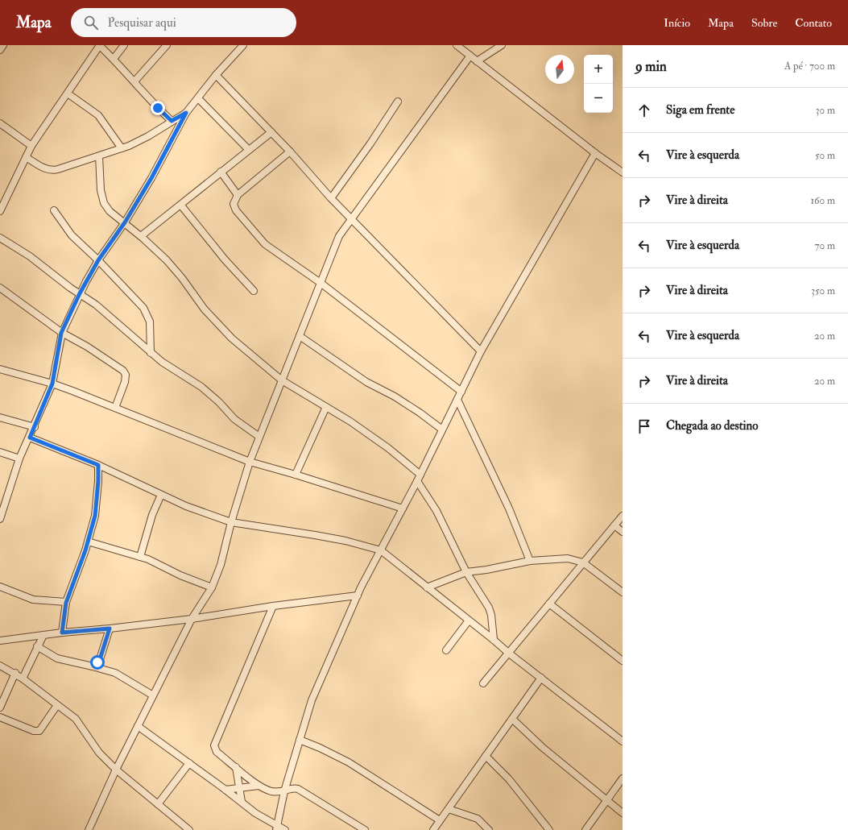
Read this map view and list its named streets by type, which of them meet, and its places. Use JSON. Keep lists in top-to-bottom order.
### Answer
{
  "north": "top",
  "page": {
    "header": "Mapa",
    "search": "Pesquisar aqui",
    "nav": [
      "Início",
      "Mapa",
      "Sobre",
      "Contato"
    ],
    "heading": ["9 min", "A pé · 700 m"],
    "map_buttons": ["+", "−"],
    "list": [
      ["Siga em frente", "30 m"],
      ["Vire à esquerda", "50 m"],
      ["Vire à direita", "160 m"],
      ["Vire à esquerda", "70 m"],
      ["Vire à direita", "350 m"],
      ["Vire à esquerda", "20 m"],
      ["Vire à direita", "20 m"],
      "Chegada ao destino"
    ]
  }
}
